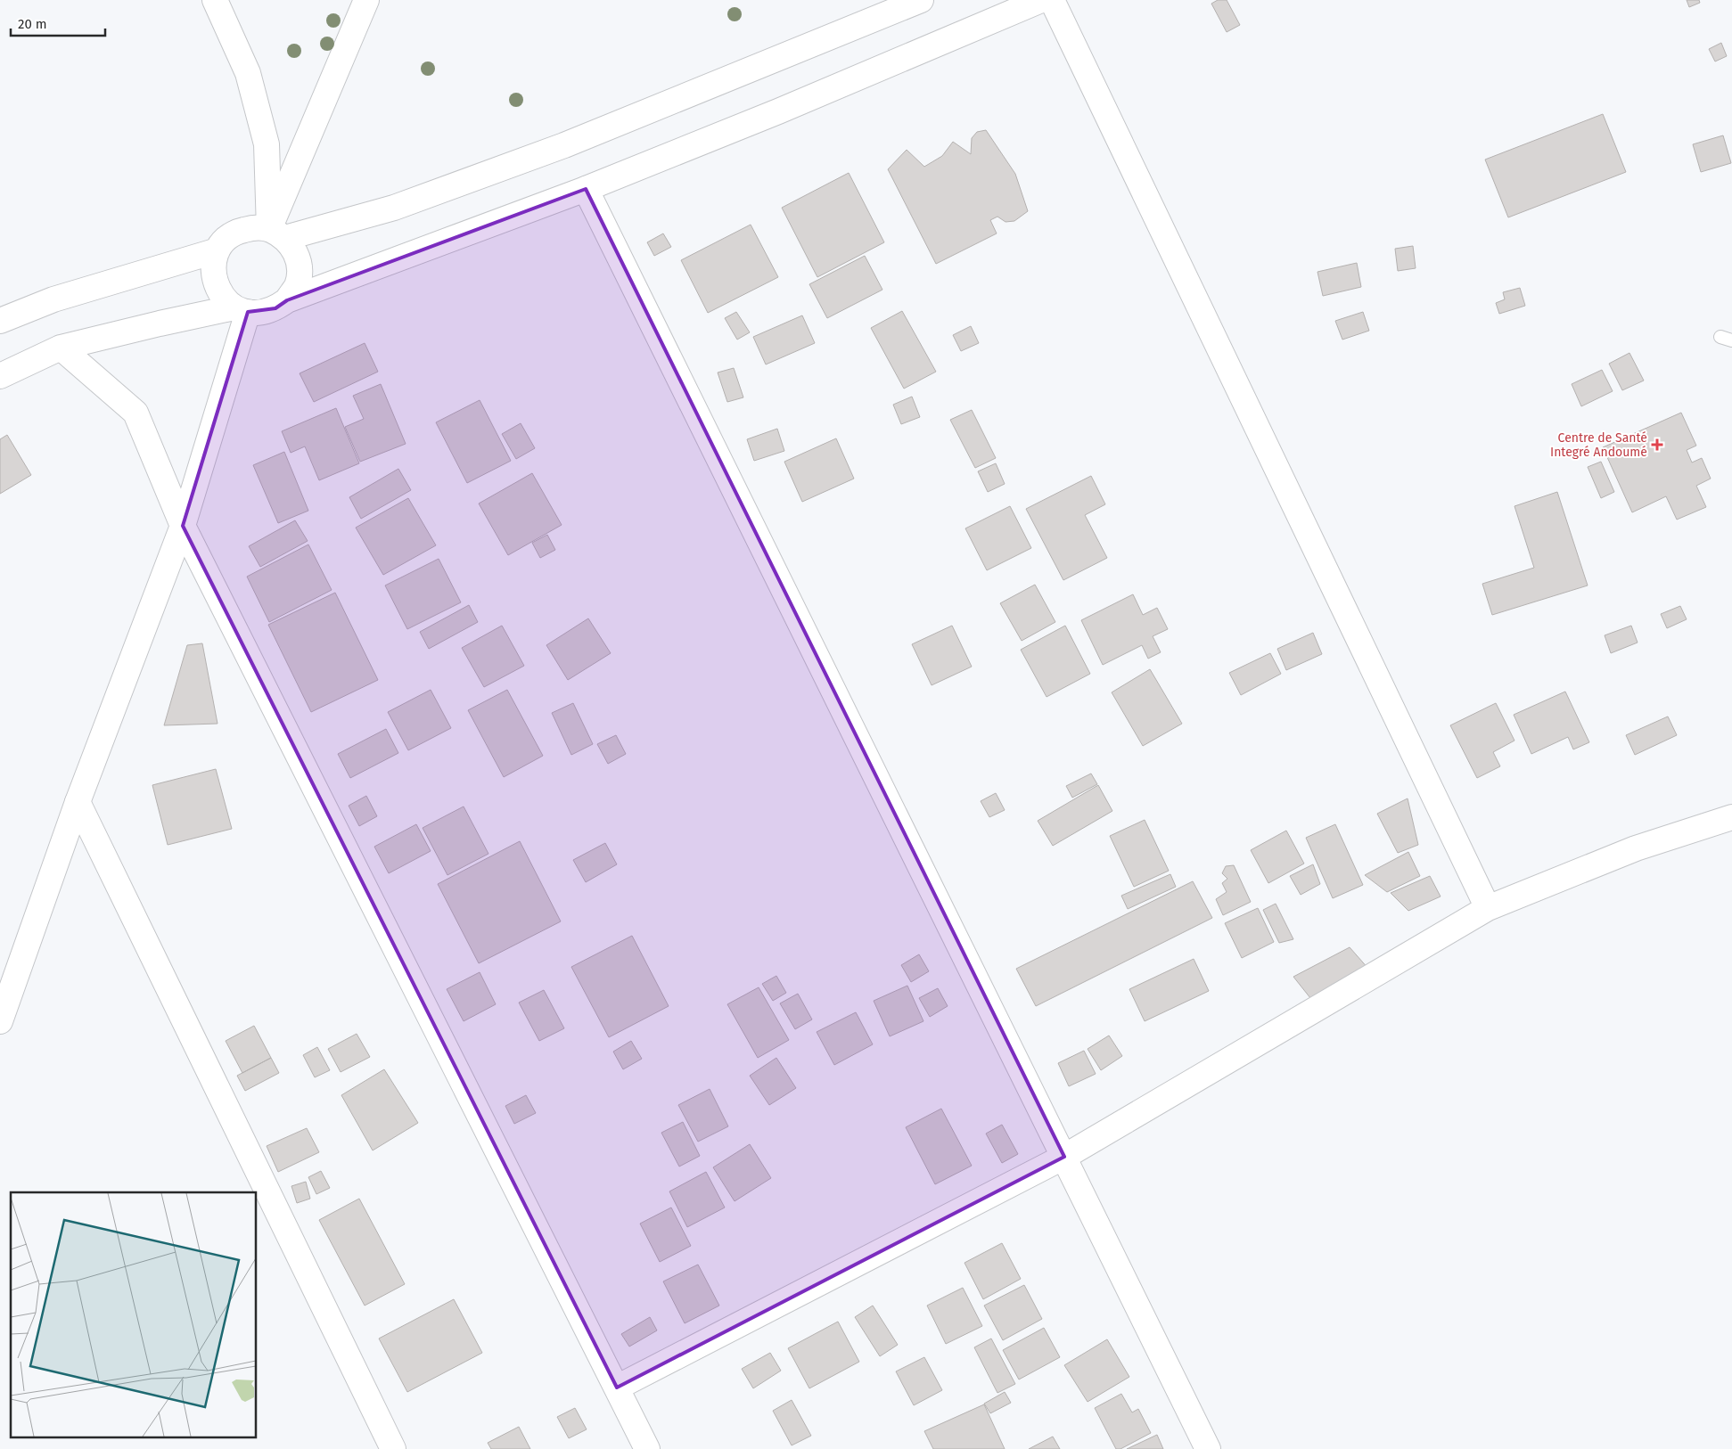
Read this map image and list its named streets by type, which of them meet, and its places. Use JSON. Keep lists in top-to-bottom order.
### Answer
{
  "places": {
    "health": ["Centre de Santé Integré Andoumé"]
  },
  "scale_bar": "20 m"
}
